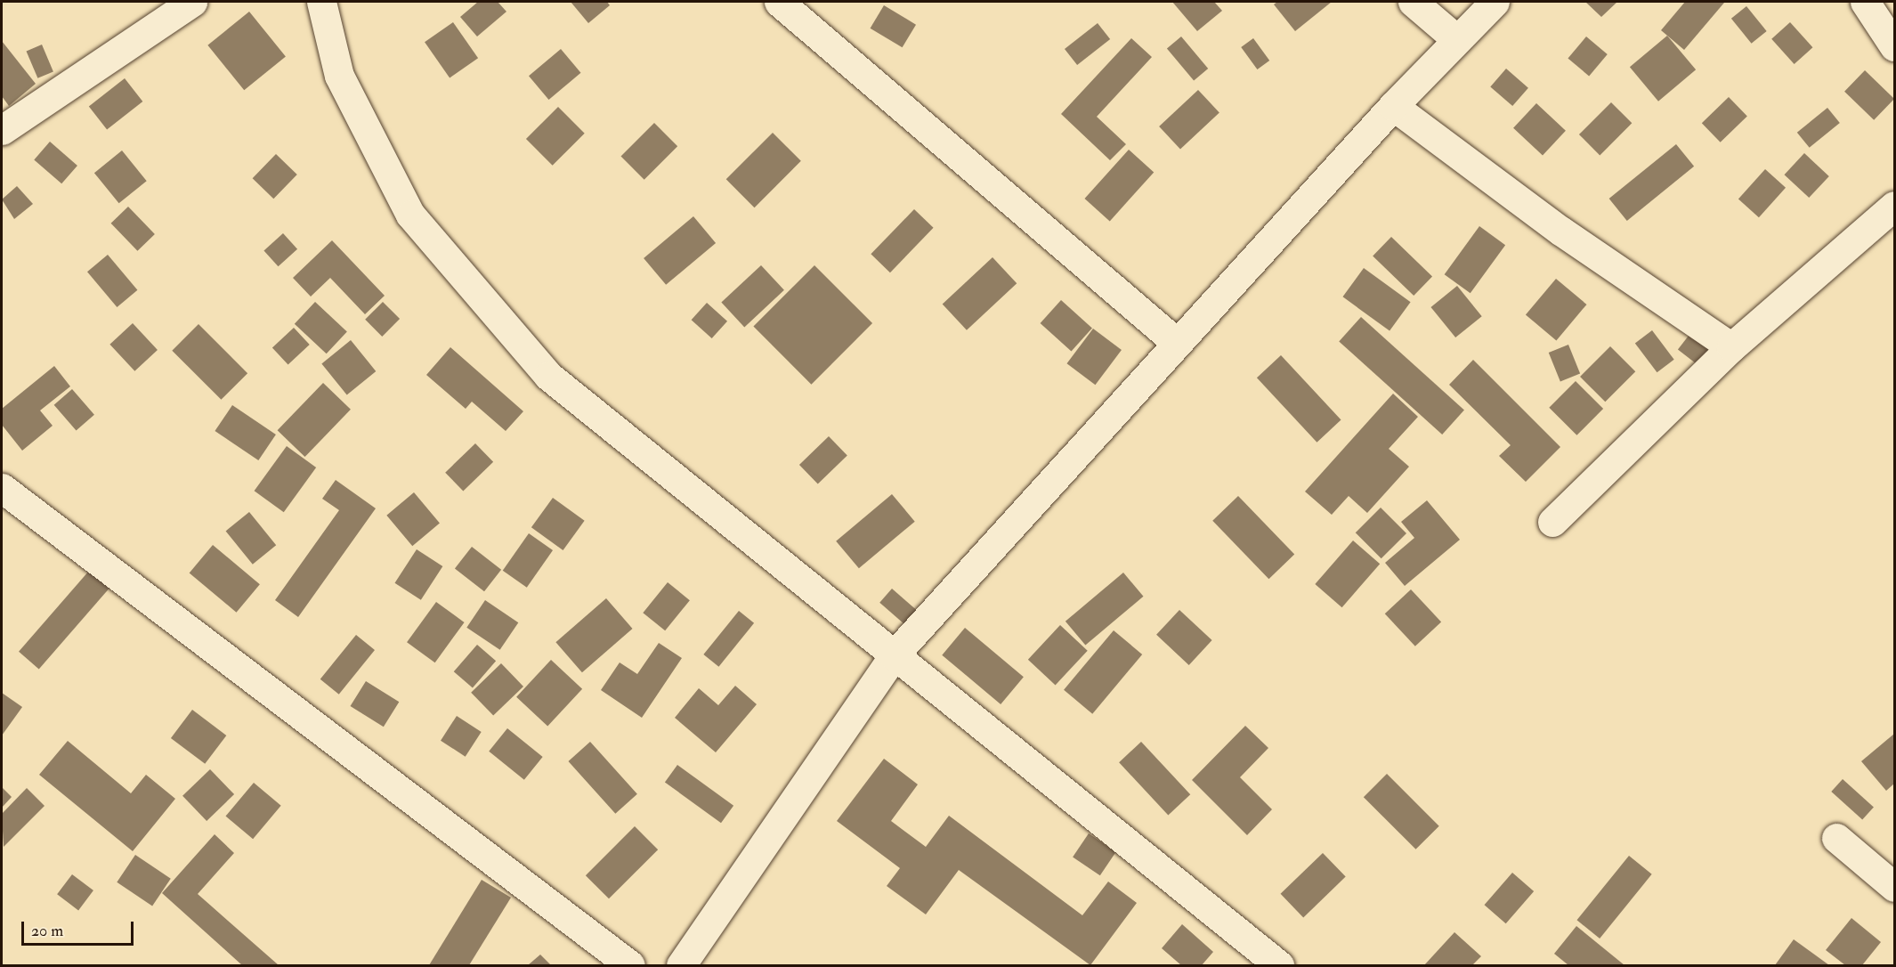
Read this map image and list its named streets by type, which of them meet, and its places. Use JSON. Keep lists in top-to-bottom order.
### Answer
{
  "scale_bar": "20 m"
}
